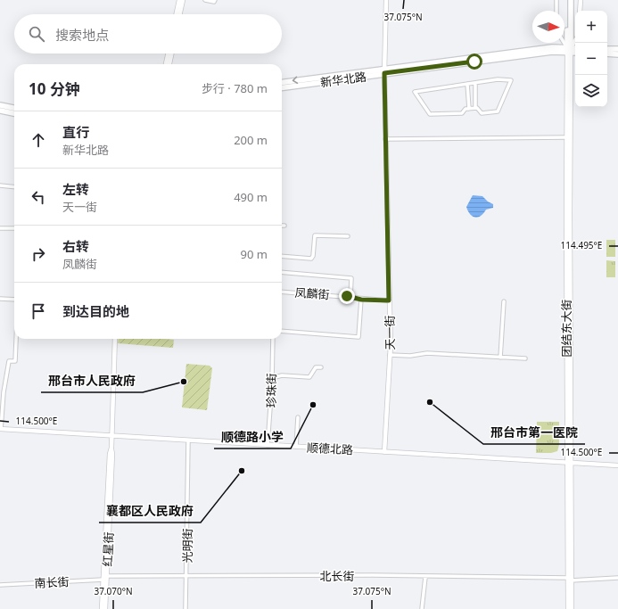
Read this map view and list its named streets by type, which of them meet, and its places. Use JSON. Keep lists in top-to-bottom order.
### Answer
{
  "streets": {
    "main road": ["新华北路"],
    "street": [
      "凤麟街",
      "团结东大街",
      "天一街",
      "珍珠街",
      "顺德北路",
      "光明街",
      "红星街",
      "北长街",
      "南长街"
    ]
  },
  "crossings": [
    ["新华北路", "团结东大街"],
    ["新华北路", "天一街"],
    ["凤麟街", "天一街"],
    ["团结东大街", "顺德北路"],
    ["团结东大街", "北长街"],
    ["天一街", "顺德北路"],
    ["珍珠街", "顺德北路"],
    ["顺德北路", "光明街"],
    ["顺德北路", "红星街"],
    ["光明街", "北长街"],
    ["红星街", "北长街"],
    ["红星街", "南长街"]
  ],
  "places": [
    "邢台市人民政府",
    "邢台市第一医院",
    "顺德路小学",
    "襄都区人民政府"
  ],
  "north": "right",
  "page": {
    "map_buttons": ["+", "−"],
    "search": "搜索地点",
    "heading": ["10 分钟", "步行 · 780 m"],
    "list": [
      ["直行", "新华北路", "200 m"],
      ["左转", "天一街", "490 m"],
      ["右转", "凤麟街", "90 m"],
      "到达目的地"
    ]
  },
  "coordinates": [
    "37.075°N",
    "114.495°E",
    "114.500°E",
    "37.070°N"
  ]
}
